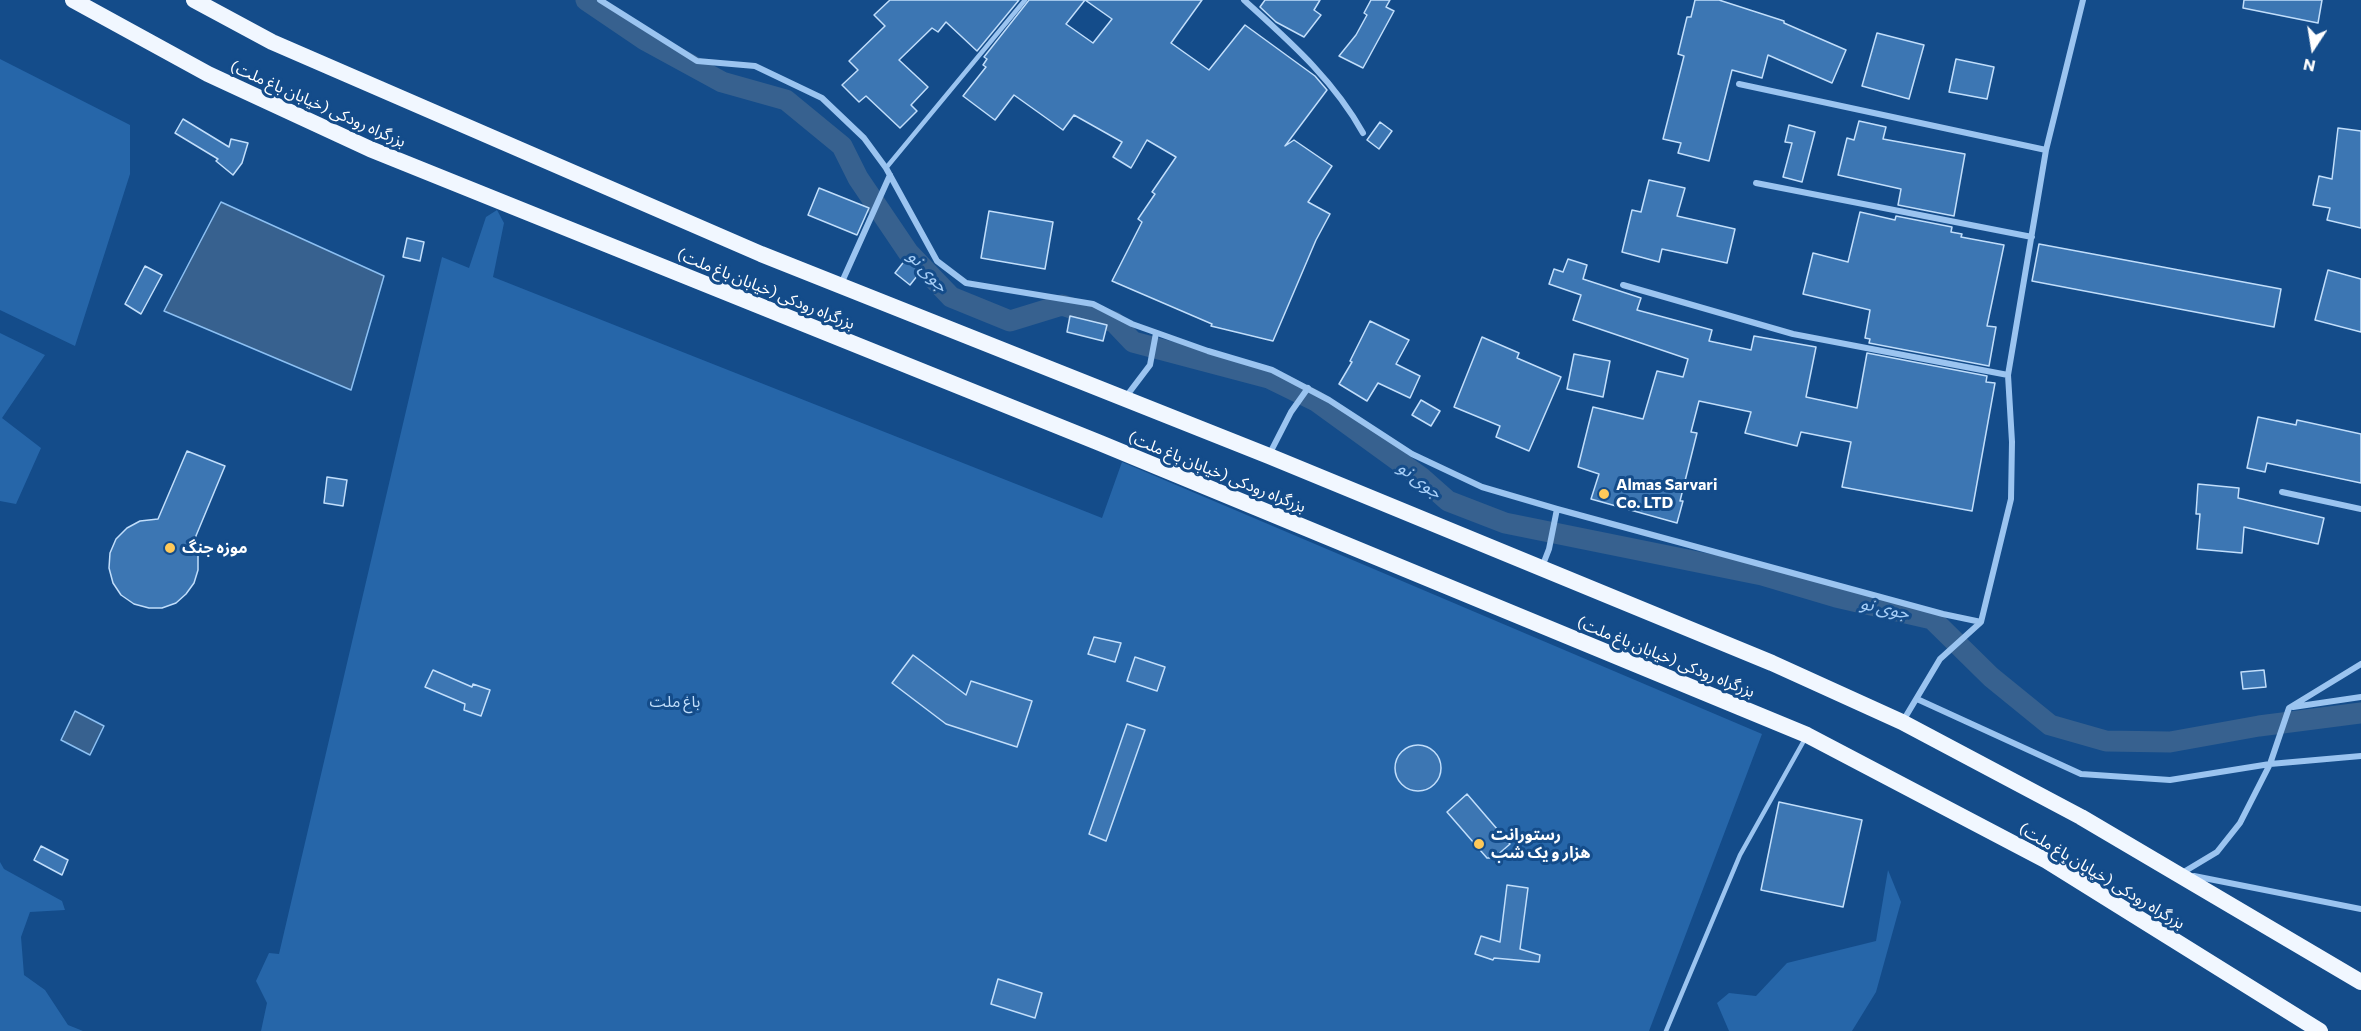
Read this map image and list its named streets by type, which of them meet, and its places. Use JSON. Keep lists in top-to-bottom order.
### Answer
{
  "streets": {
    "highway": ["بزرگراه رودکی (خیابان باغ ملت)"]
  },
  "water": ["جوی نو"],
  "parks": ["باغ ملت"],
  "places": ["Almas Sarvari Co. LTD", "موزه جنگ", "رستورانت هزار و یک شب"],
  "north": "bottom"
}
